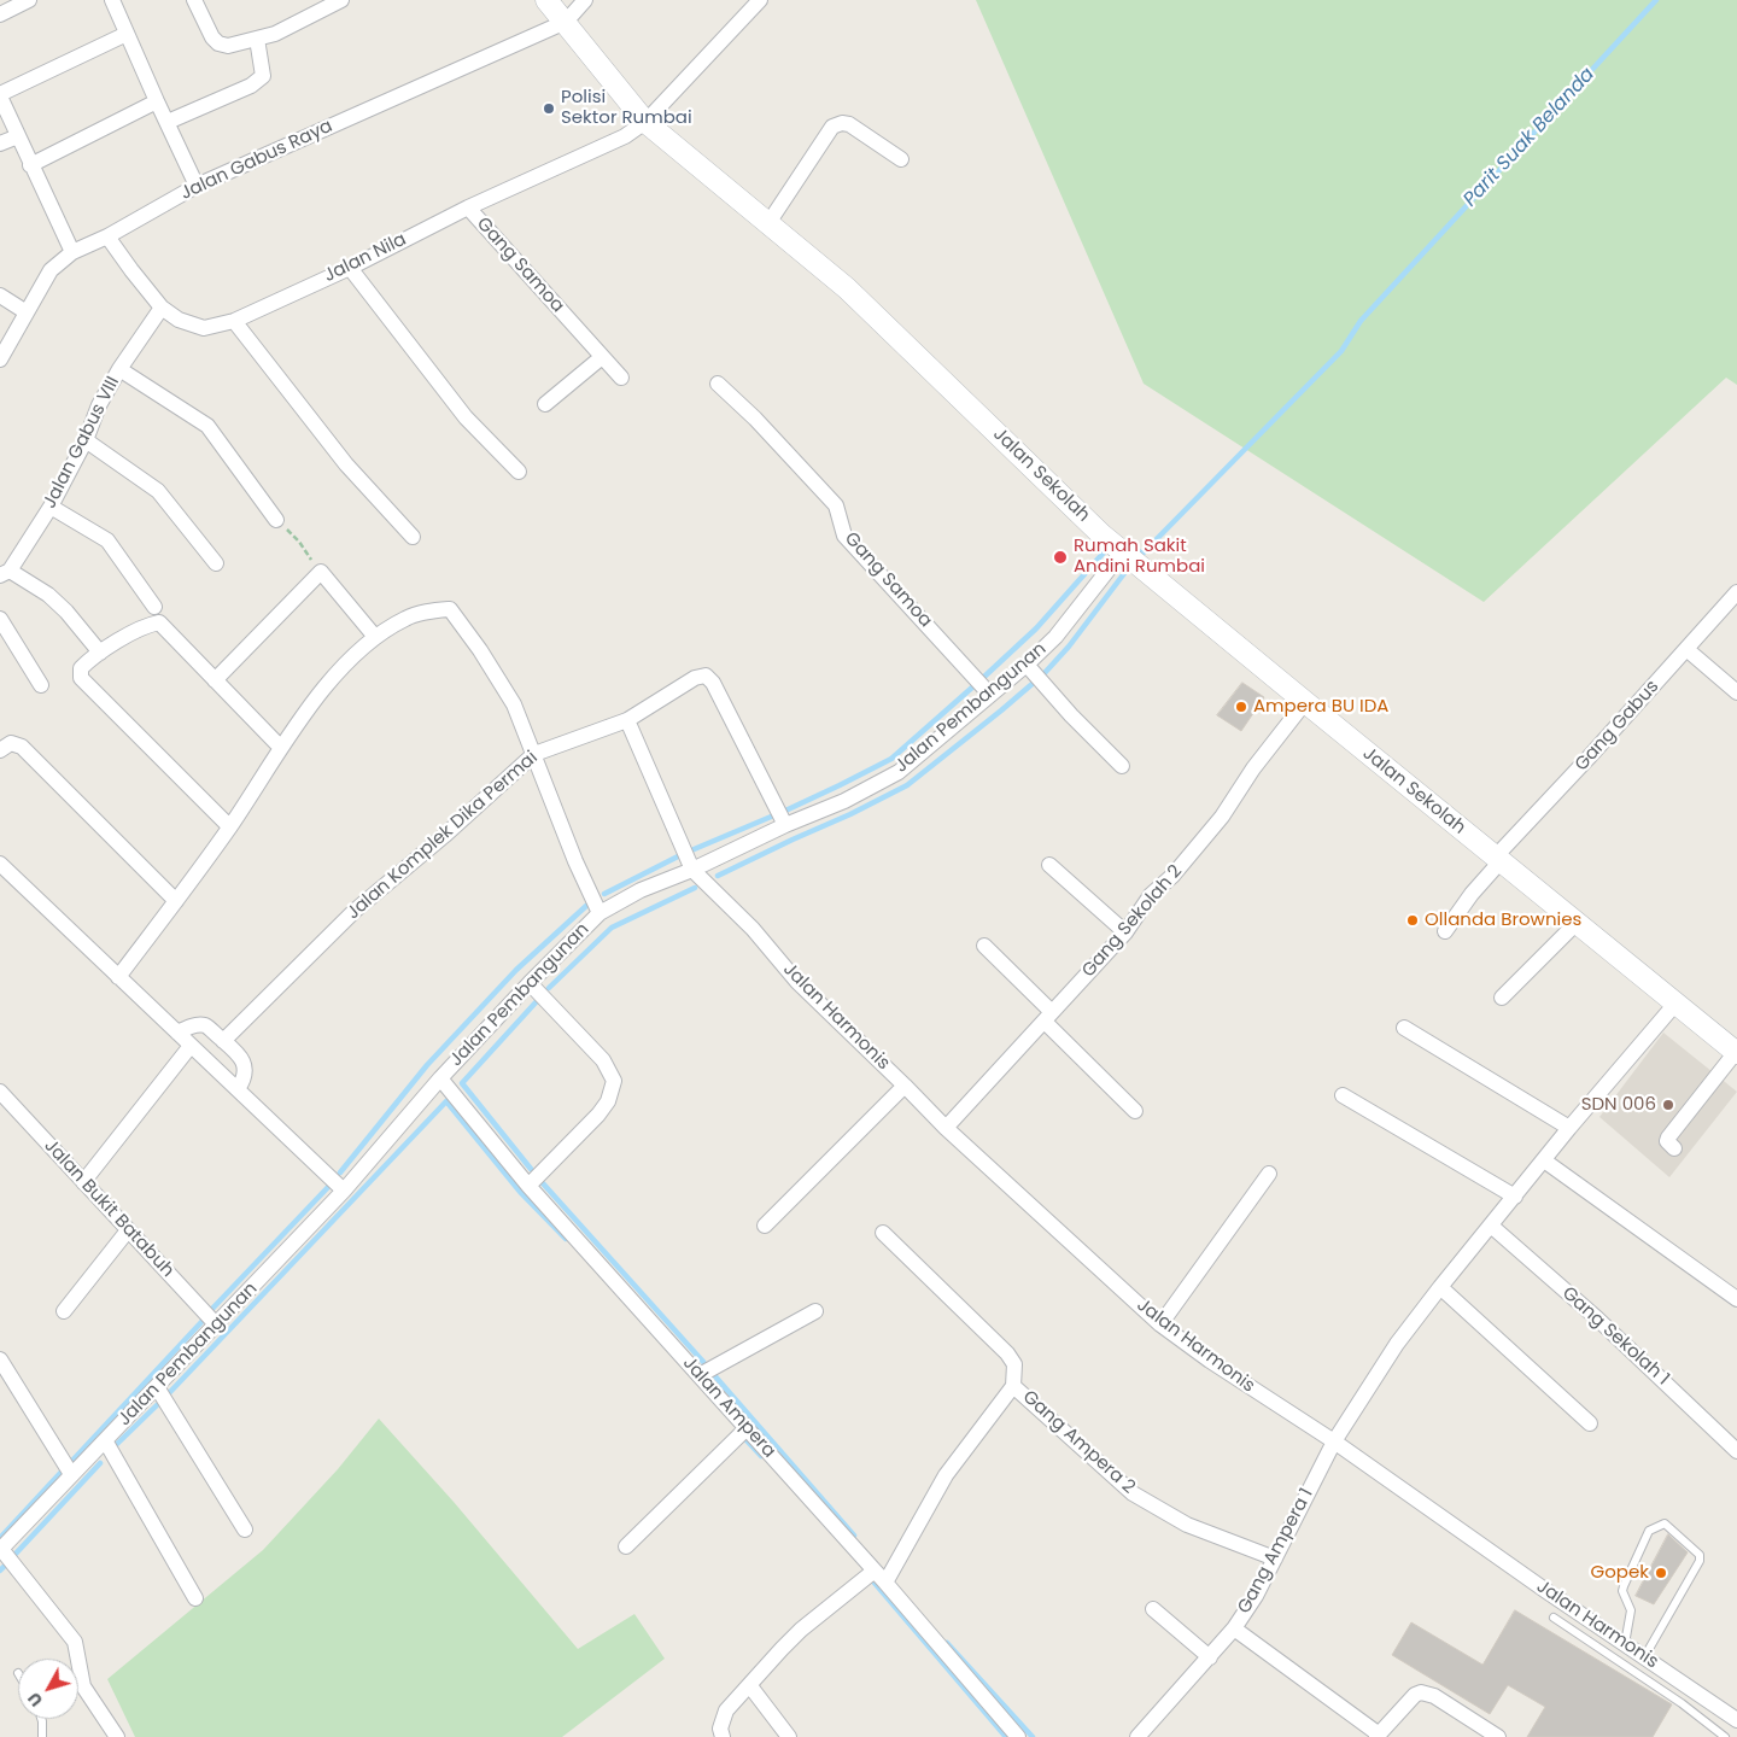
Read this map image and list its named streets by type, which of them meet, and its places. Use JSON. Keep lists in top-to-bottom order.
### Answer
{
  "streets": {
    "street": [
      "Jalan Gabus Raya",
      "Jalan Nila",
      "Gang Samoa",
      "Jalan Gabus VIII",
      "Jalan Sekolah",
      "Jalan Pembangunan",
      "Gang Gabus",
      "Jalan Komplek Dika Permai",
      "Gang Sekolah 2",
      "Jalan Harmonis",
      "Jalan Bukit Batabuh",
      "Gang Sekolah 1",
      "Jalan Ampera",
      "Gang Ampera 2",
      "Gang Ampera 1"
    ]
  },
  "crossings": [
    ["Jalan Gabus Raya", "Jalan Nila"],
    ["Jalan Gabus Raya", "Jalan Sekolah"],
    ["Jalan Nila", "Gang Samoa"],
    ["Jalan Nila", "Jalan Gabus VIII"],
    ["Jalan Nila", "Jalan Sekolah"],
    ["Gang Samoa", "Jalan Pembangunan"],
    ["Jalan Sekolah", "Jalan Pembangunan"],
    ["Jalan Sekolah", "Gang Gabus"],
    ["Jalan Sekolah", "Gang Sekolah 2"],
    ["Jalan Pembangunan", "Jalan Komplek Dika Permai"],
    ["Jalan Pembangunan", "Jalan Harmonis"],
    ["Jalan Pembangunan", "Jalan Bukit Batabuh"],
    ["Jalan Pembangunan", "Jalan Ampera"],
    ["Gang Sekolah 2", "Jalan Harmonis"],
    ["Jalan Harmonis", "Gang Ampera 1"],
    ["Jalan Ampera", "Gang Ampera 2"],
    ["Gang Ampera 2", "Gang Ampera 1"]
  ],
  "water": ["Parit Suak Belanda"],
  "places": [
    "Polisi Sektor Rumbai",
    "Rumah Sakit Andini Rumbai",
    "Ampera BU IDA",
    "Ollanda Brownies",
    "SDN 006",
    "Gopek"
  ],
  "north": "bottom left"
}
